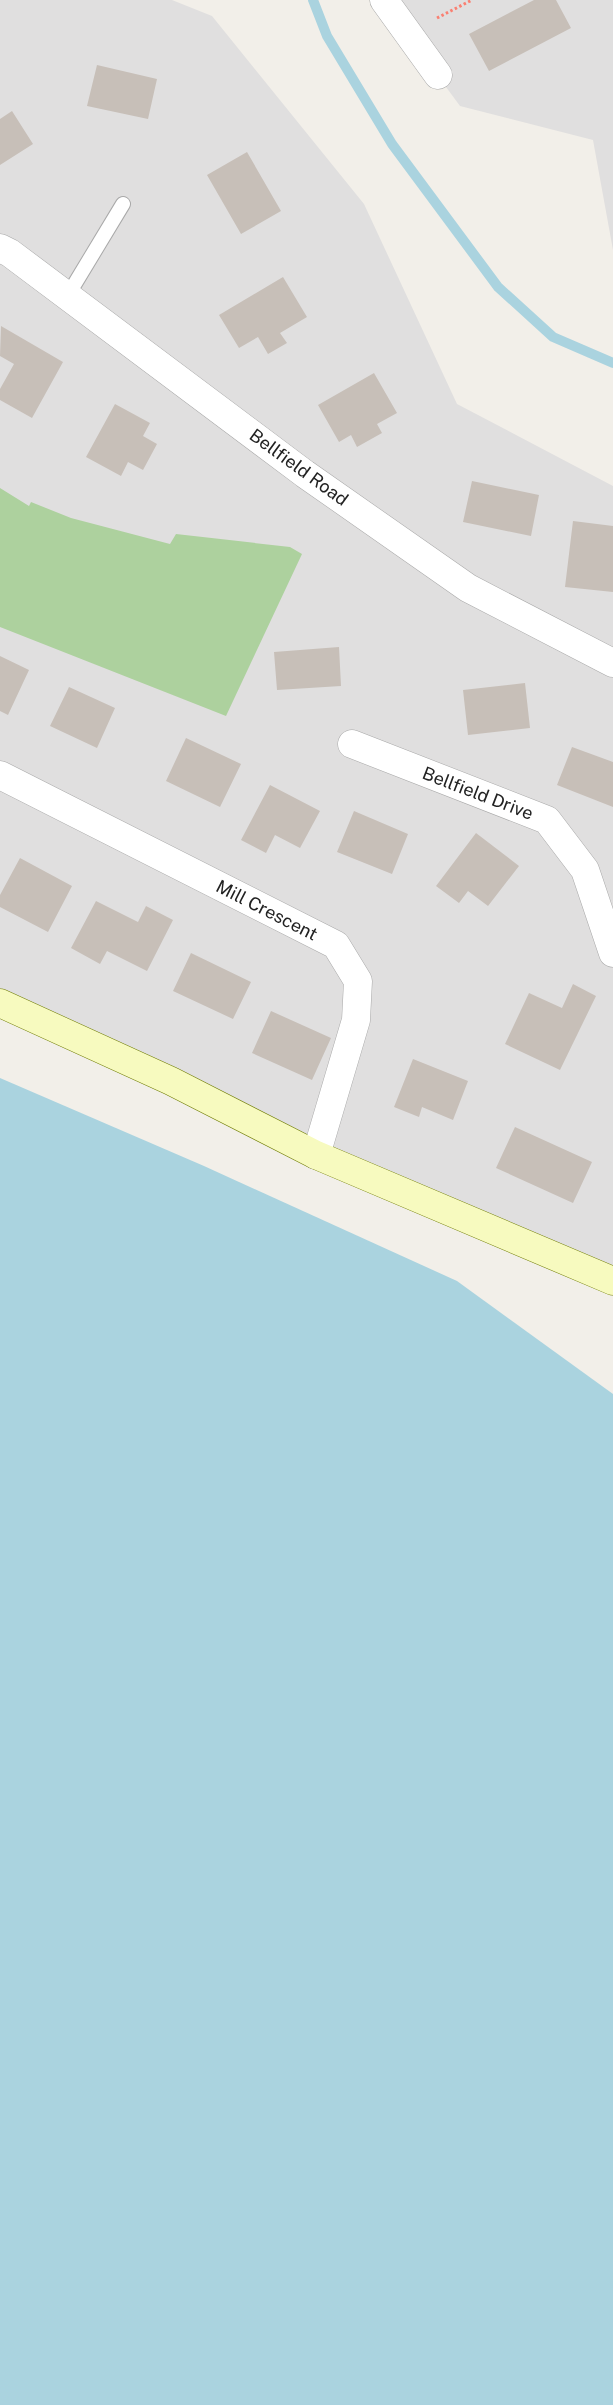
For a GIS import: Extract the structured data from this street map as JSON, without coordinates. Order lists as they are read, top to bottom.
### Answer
{
  "streets": {
    "street": ["Bellfield Road", "Bellfield Drive", "Mill Crescent"]
  }
}
